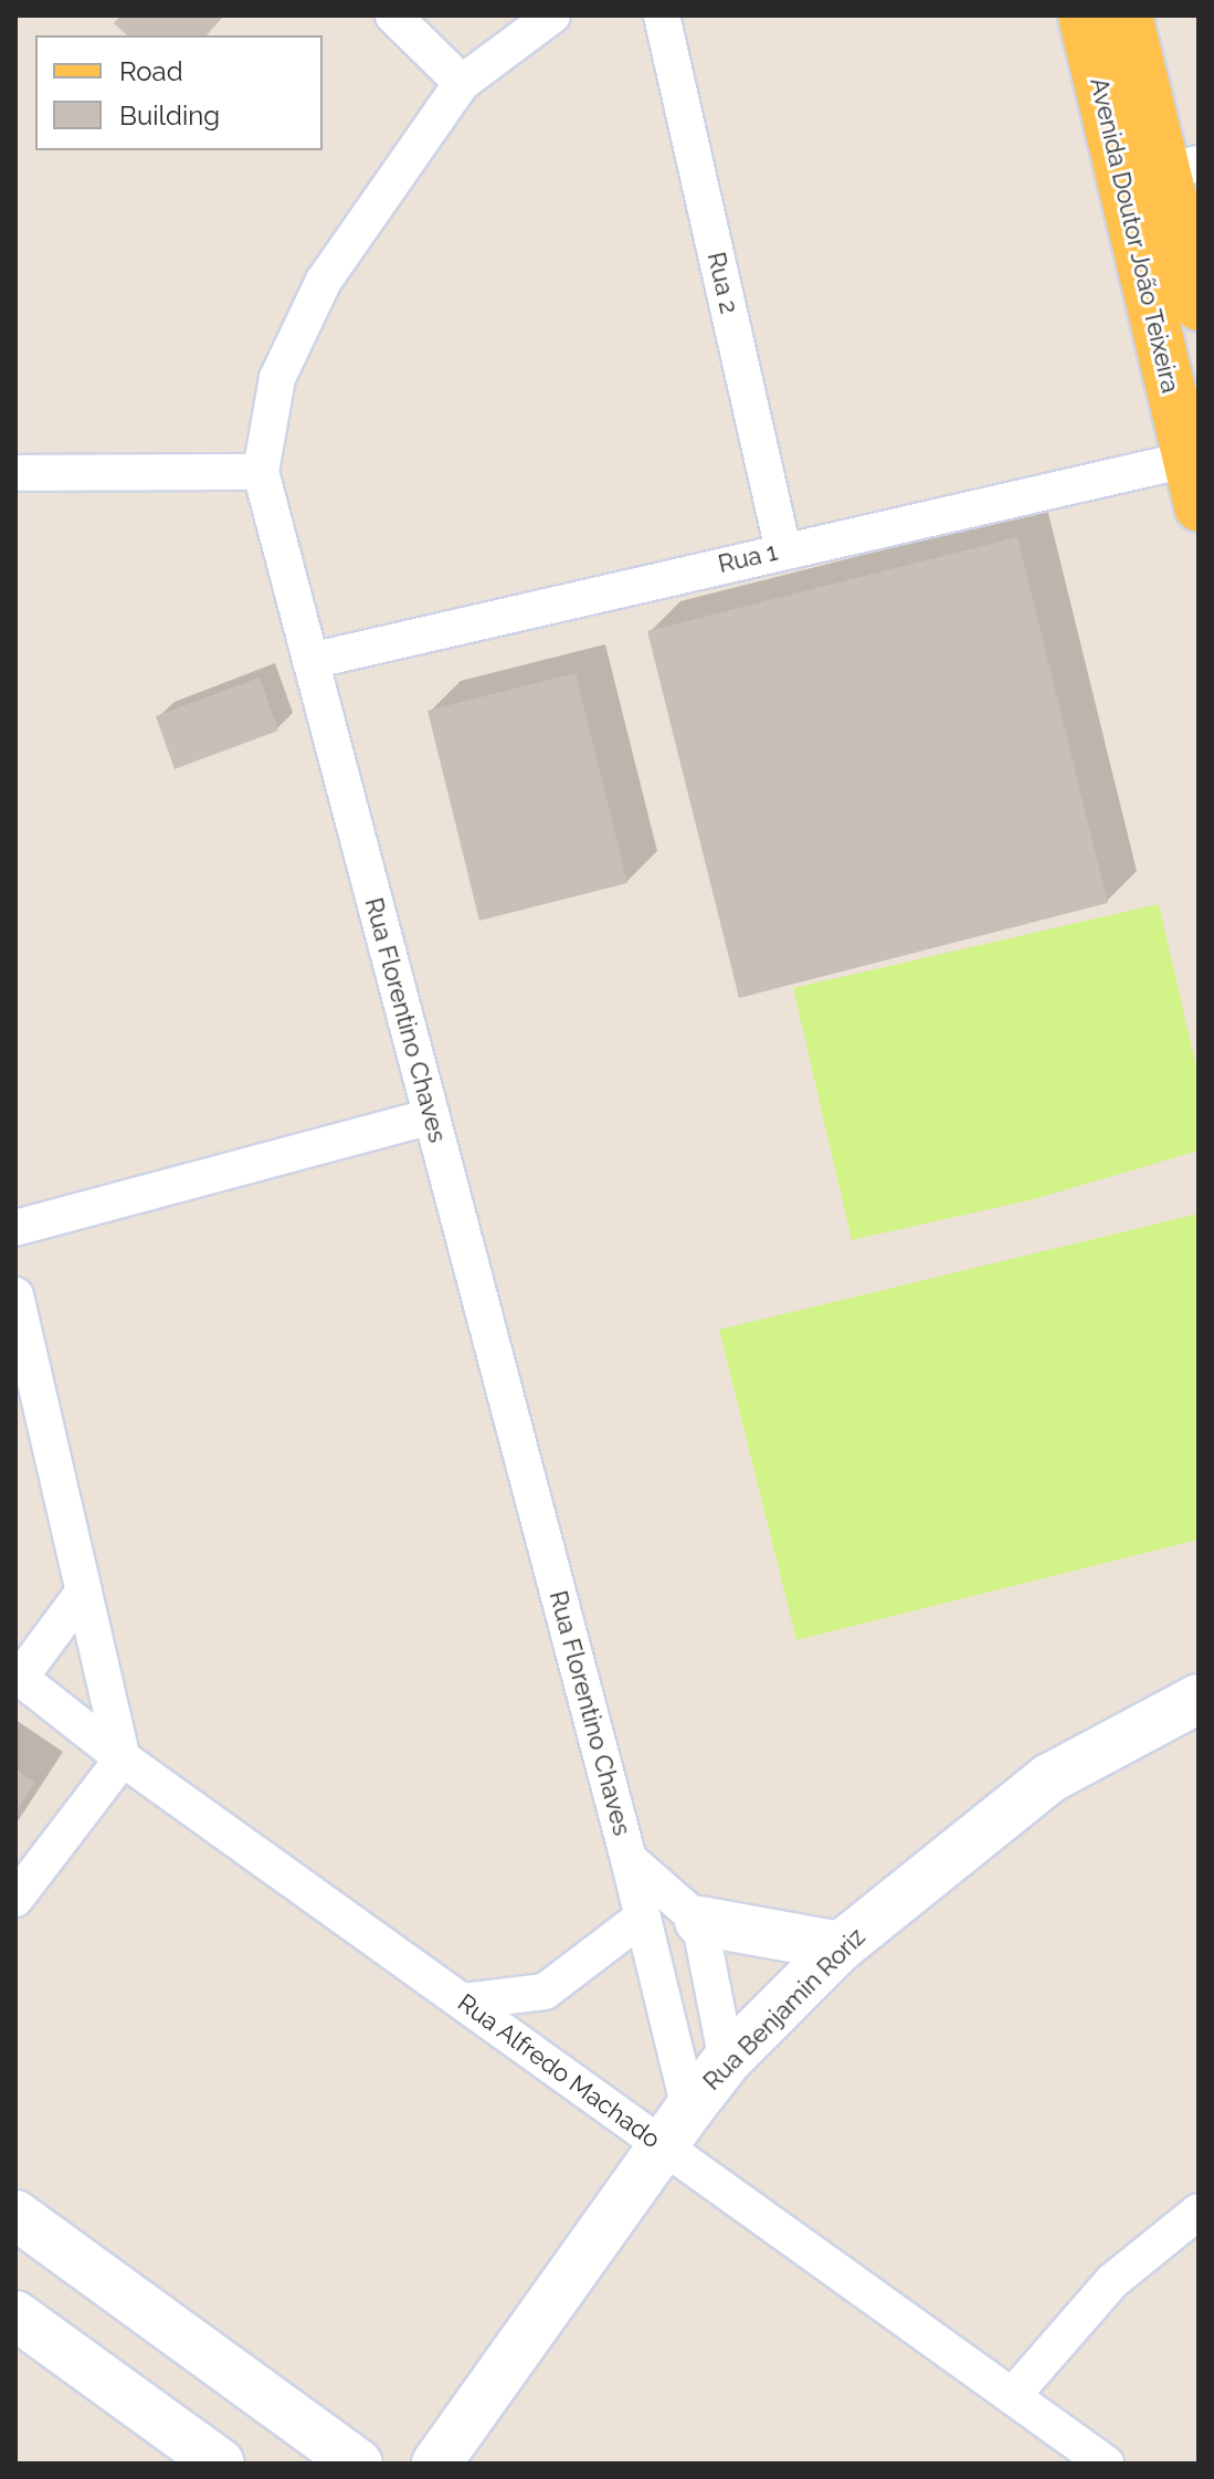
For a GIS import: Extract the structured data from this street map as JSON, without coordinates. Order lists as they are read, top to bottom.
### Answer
{
  "streets": {
    "main road": ["Avenida Doutor João Teixeira"],
    "street": [
      "Rua 2",
      "Rua 1",
      "Rua Florentino Chaves",
      "Rua Benjamin Roriz",
      "Rua Alfredo Machado"
    ]
  },
  "crossings": [
    ["Avenida Doutor João Teixeira", "Rua 1"],
    ["Rua 2", "Rua 1"],
    ["Rua 1", "Rua Florentino Chaves"],
    ["Rua Florentino Chaves", "Rua Benjamin Roriz"],
    ["Rua Florentino Chaves", "Rua Alfredo Machado"],
    ["Rua Benjamin Roriz", "Rua Alfredo Machado"]
  ],
  "legend": ["Road", "Building"]
}
